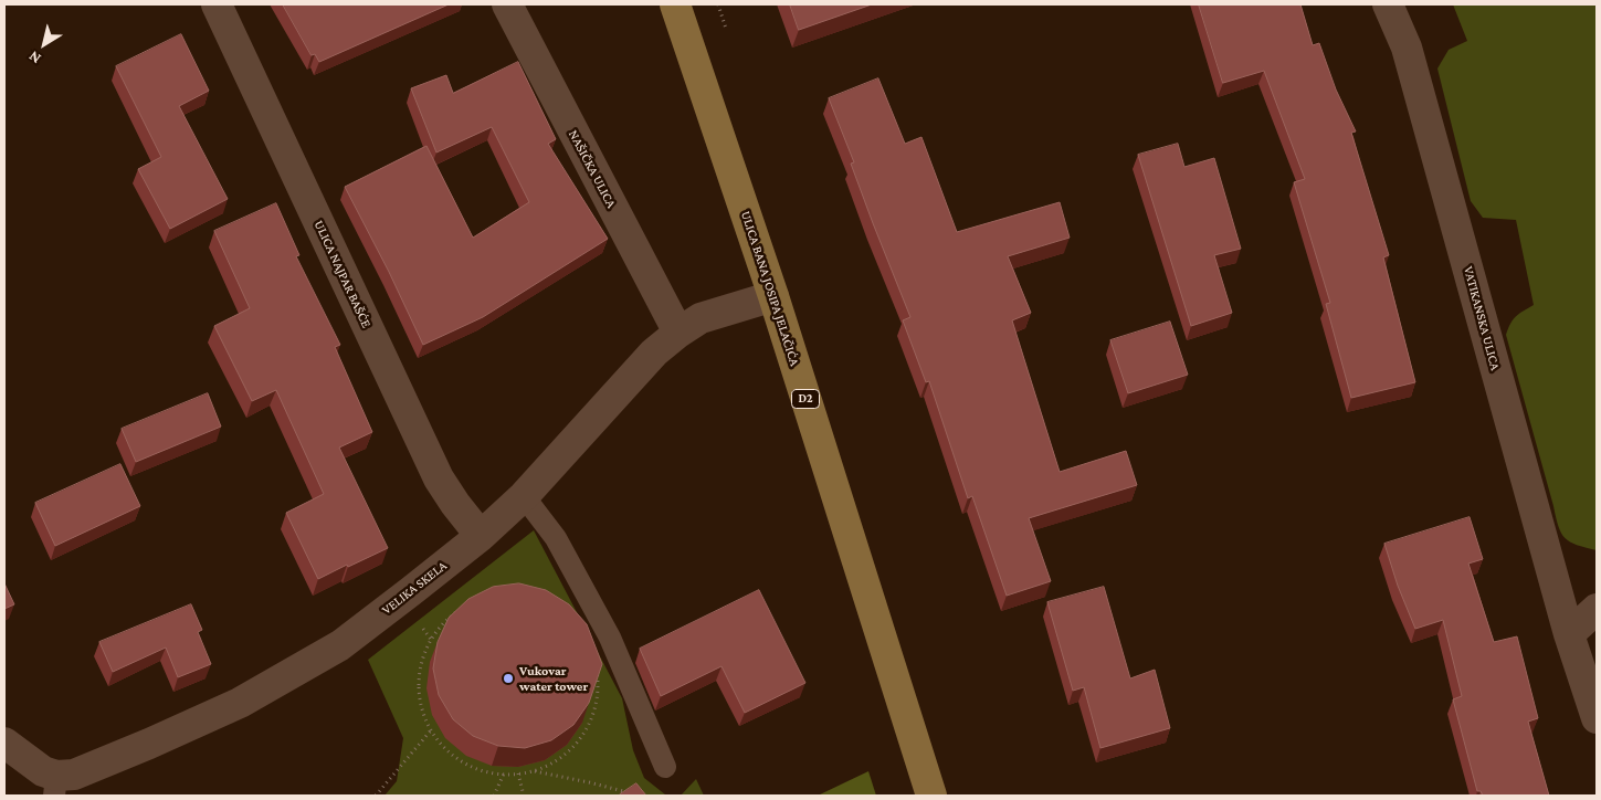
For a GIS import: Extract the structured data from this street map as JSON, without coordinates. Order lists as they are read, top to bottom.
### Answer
{
  "streets": {
    "main road": ["ULICA BANA JOSIPA JELAČIĆA", "D2"],
    "street": [
      "NAŠIČKA ULICA",
      "ULICA NAJPAR BAŠĆE",
      "VATIKANSKA ULICA",
      "VELIKA SKELA"
    ]
  },
  "crossings": [
    ["NAŠIČKA ULICA", "VELIKA SKELA"],
    ["ULICA NAJPAR BAŠĆE", "VELIKA SKELA"],
    ["ULICA BANA JOSIPA JELAČIĆA", "VELIKA SKELA"]
  ],
  "places": ["Vukovar water tower"],
  "north": "bottom left"
}
